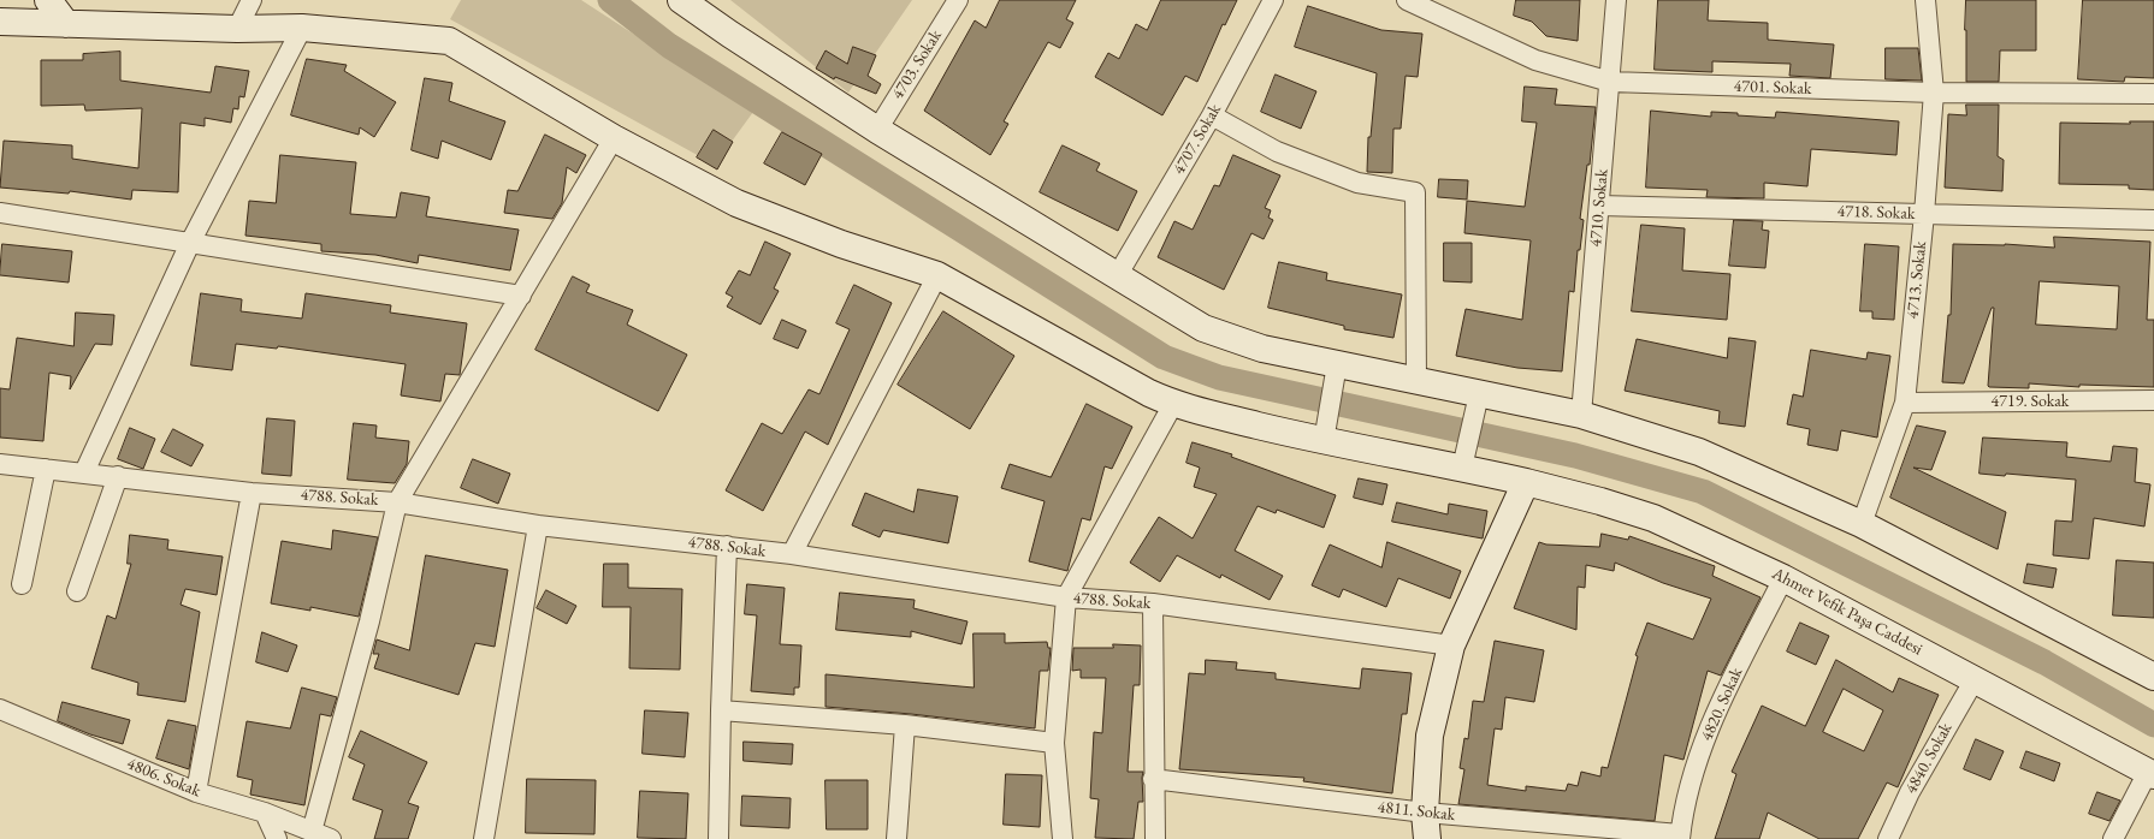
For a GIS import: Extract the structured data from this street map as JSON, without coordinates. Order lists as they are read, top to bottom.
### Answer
{
  "streets": {
    "street": [
      "4703. Sokak",
      "4701. Sokak",
      "4707. Sokak",
      "4710. Sokak",
      "4718. Sokak",
      "4713. Sokak",
      "4719. Sokak",
      "4788. Sokak",
      "Ahmet Vefik Paşa Caddesi",
      "4820. Sokak",
      "4840. Sokak",
      "4806. Sokak",
      "4811. Sokak"
    ]
  },
  "crossings": [
    ["4701. Sokak", "4710. Sokak"],
    ["4701. Sokak", "4713. Sokak"],
    ["4710. Sokak", "4718. Sokak"],
    ["4718. Sokak", "4713. Sokak"],
    ["4713. Sokak", "4719. Sokak"],
    ["Ahmet Vefik Paşa Caddesi", "4820. Sokak"],
    ["Ahmet Vefik Paşa Caddesi", "4840. Sokak"],
    ["4820. Sokak", "4811. Sokak"]
  ]
}
